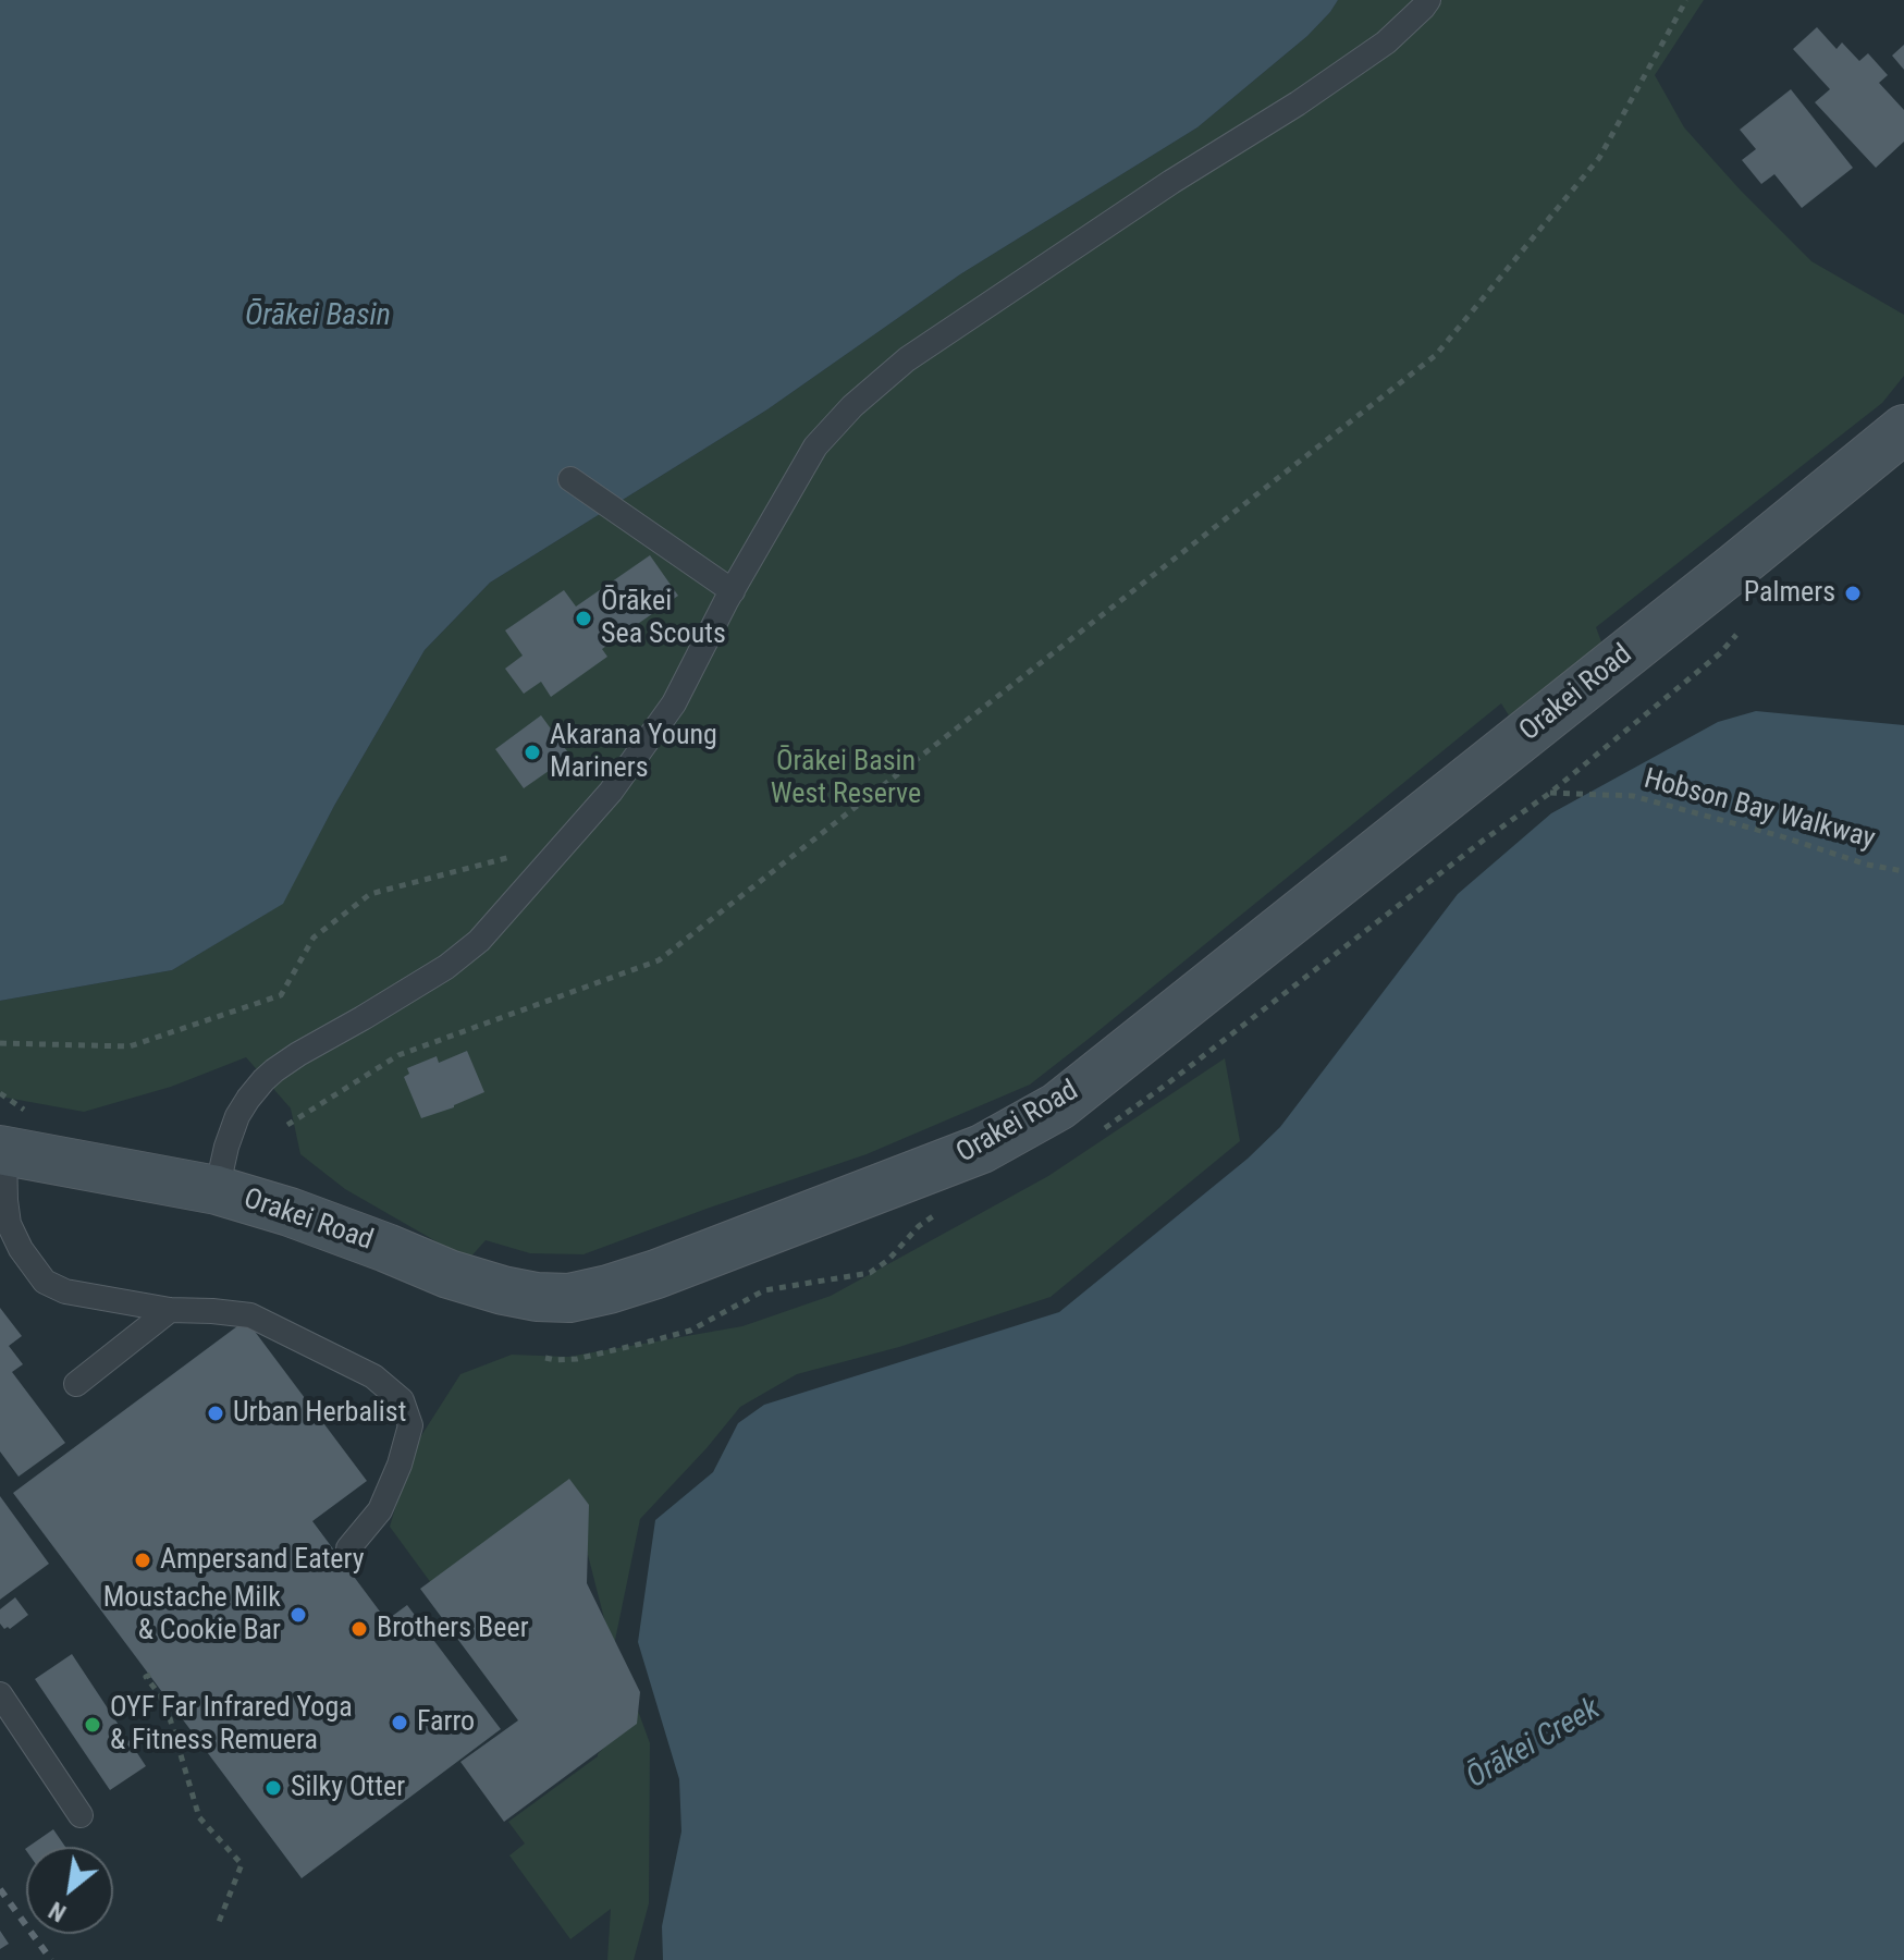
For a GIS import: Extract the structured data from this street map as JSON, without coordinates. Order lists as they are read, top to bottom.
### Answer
{
  "streets": {
    "main road": ["Orakei Road"],
    "path": ["Hobson Bay Walkway"]
  },
  "water": ["Ōrākei Basin", "Ōrākei Creek"],
  "parks": ["Ōrākei Basin West Reserve"],
  "places": [
    "Palmers",
    "Ōrākei Sea Scouts",
    "Akarana Young Mariners",
    "Urban Herbalist",
    "Ampersand Eatery",
    "Moustache Milk & Cookie Bar",
    "Brothers Beer",
    "Farro",
    "OYF Far Infrared Yoga & Fitness Remuera",
    "Silky Otter"
  ],
  "north": "bottom left"
}
